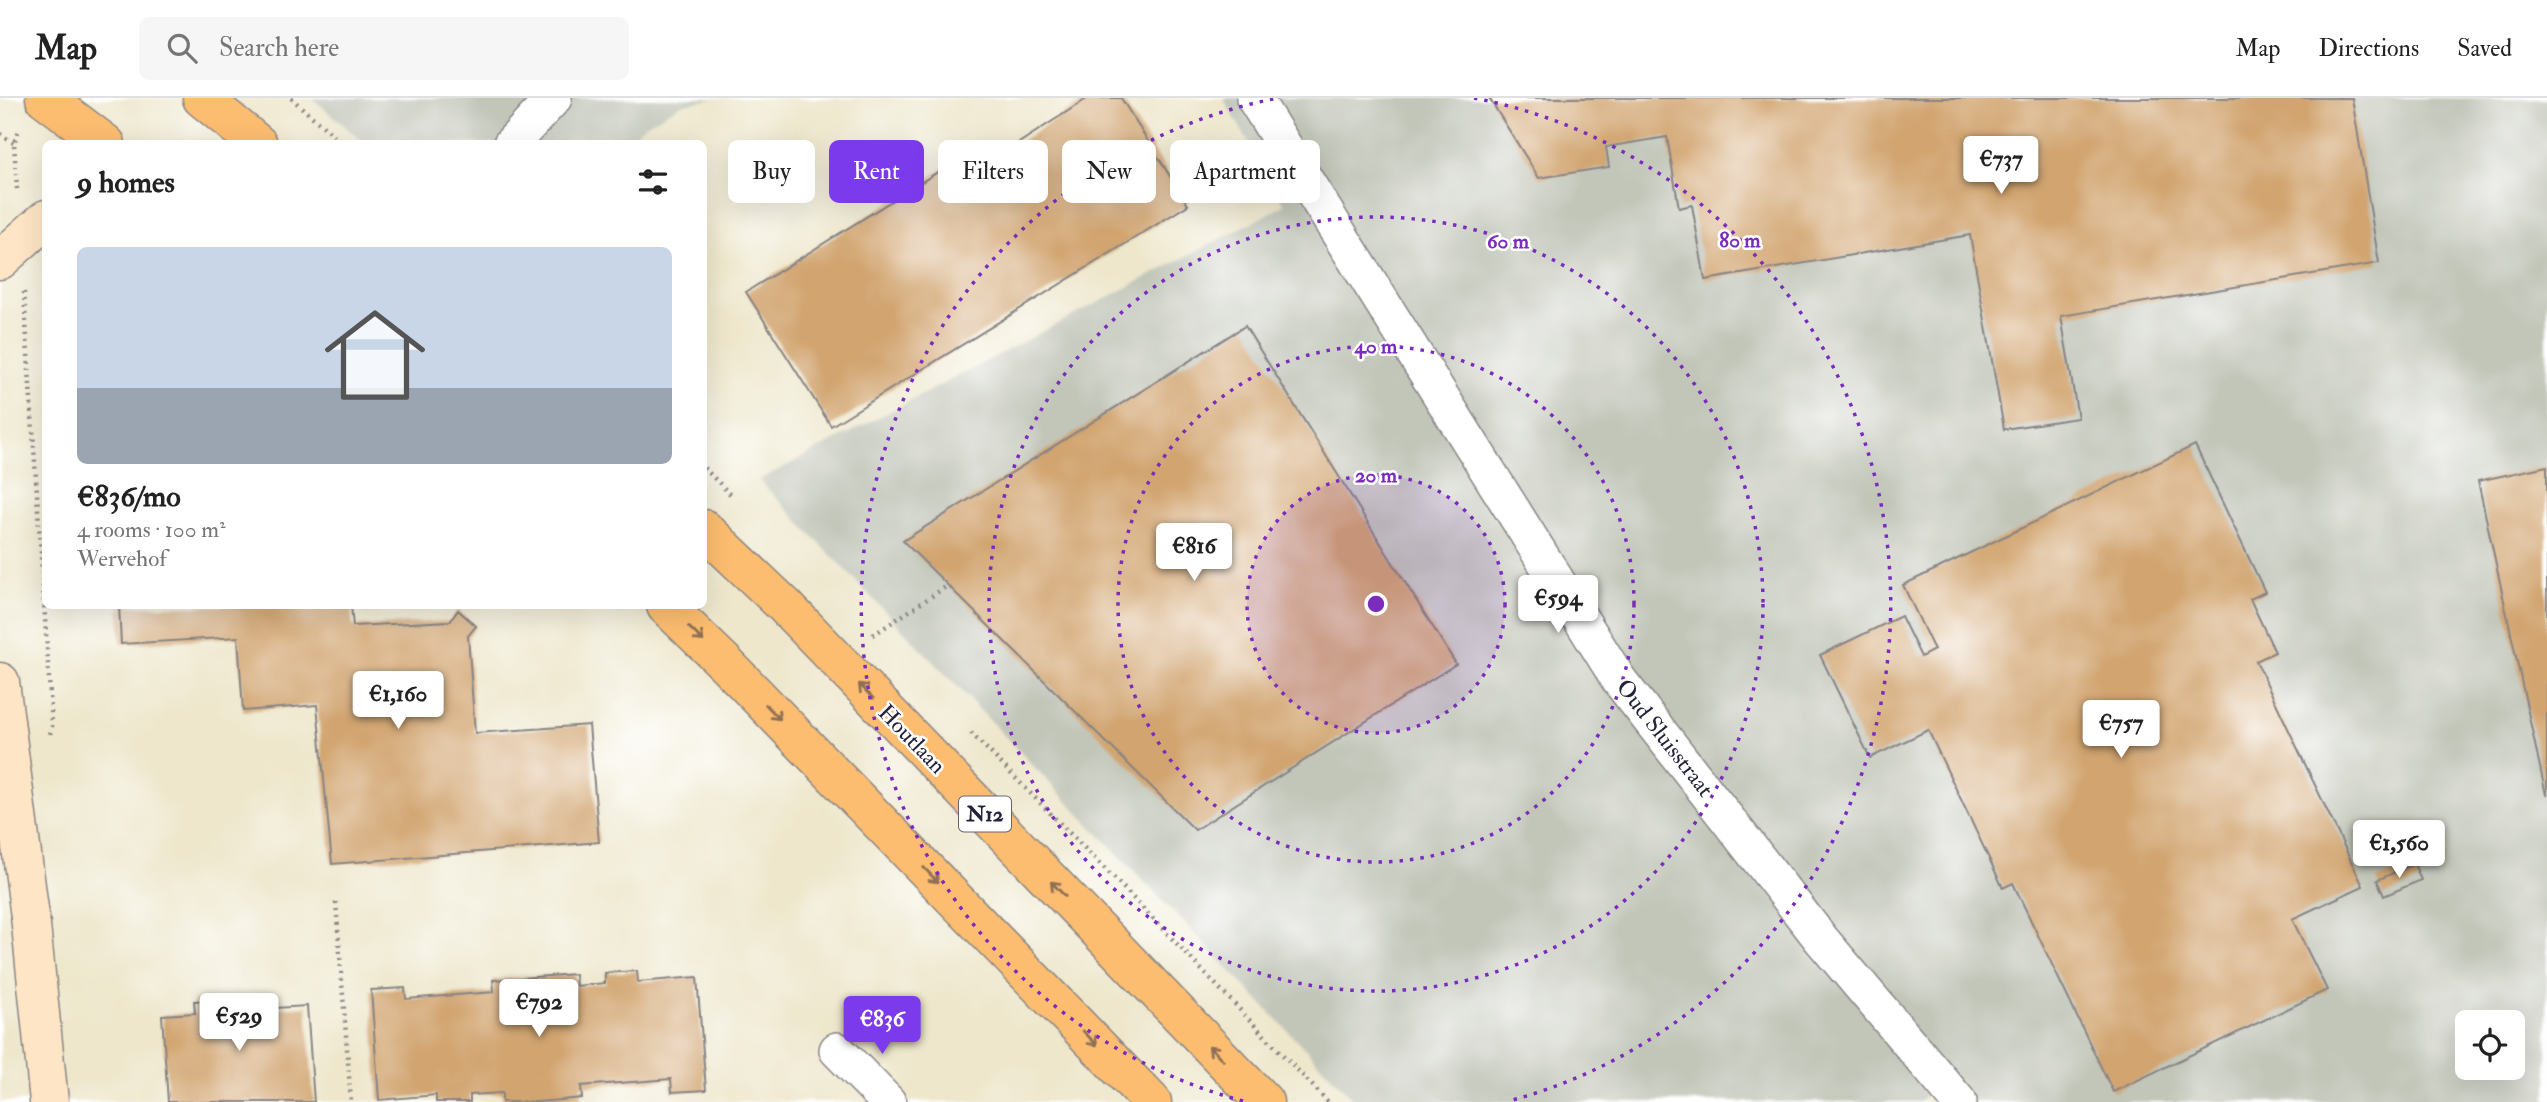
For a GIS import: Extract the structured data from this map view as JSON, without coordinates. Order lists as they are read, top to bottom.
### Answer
{
  "streets": {
    "main road": ["Houtlaan", "N12"],
    "street": ["Oud Sluisstraat"]
  },
  "page": {
    "header": "Map",
    "search": "Search here",
    "nav": ["Map", "Directions", "Saved"],
    "price": [
      "€737",
      "€816",
      "€594",
      "€1,160",
      "€757",
      "€1,560",
      "€792",
      "€529",
      "€836"
    ],
    "chip": [
      "Buy",
      "Rent",
      "Filters",
      "New",
      "Apartment"
    ],
    "heading": "9 homes",
    "list": [
      {
        "name": "€836/mo",
        "note": "4 rooms · 100 m² · Wervehof"
      }
    ]
  },
  "rings": [
    "80 m",
    "60 m",
    "40 m",
    "20 m"
  ]
}
